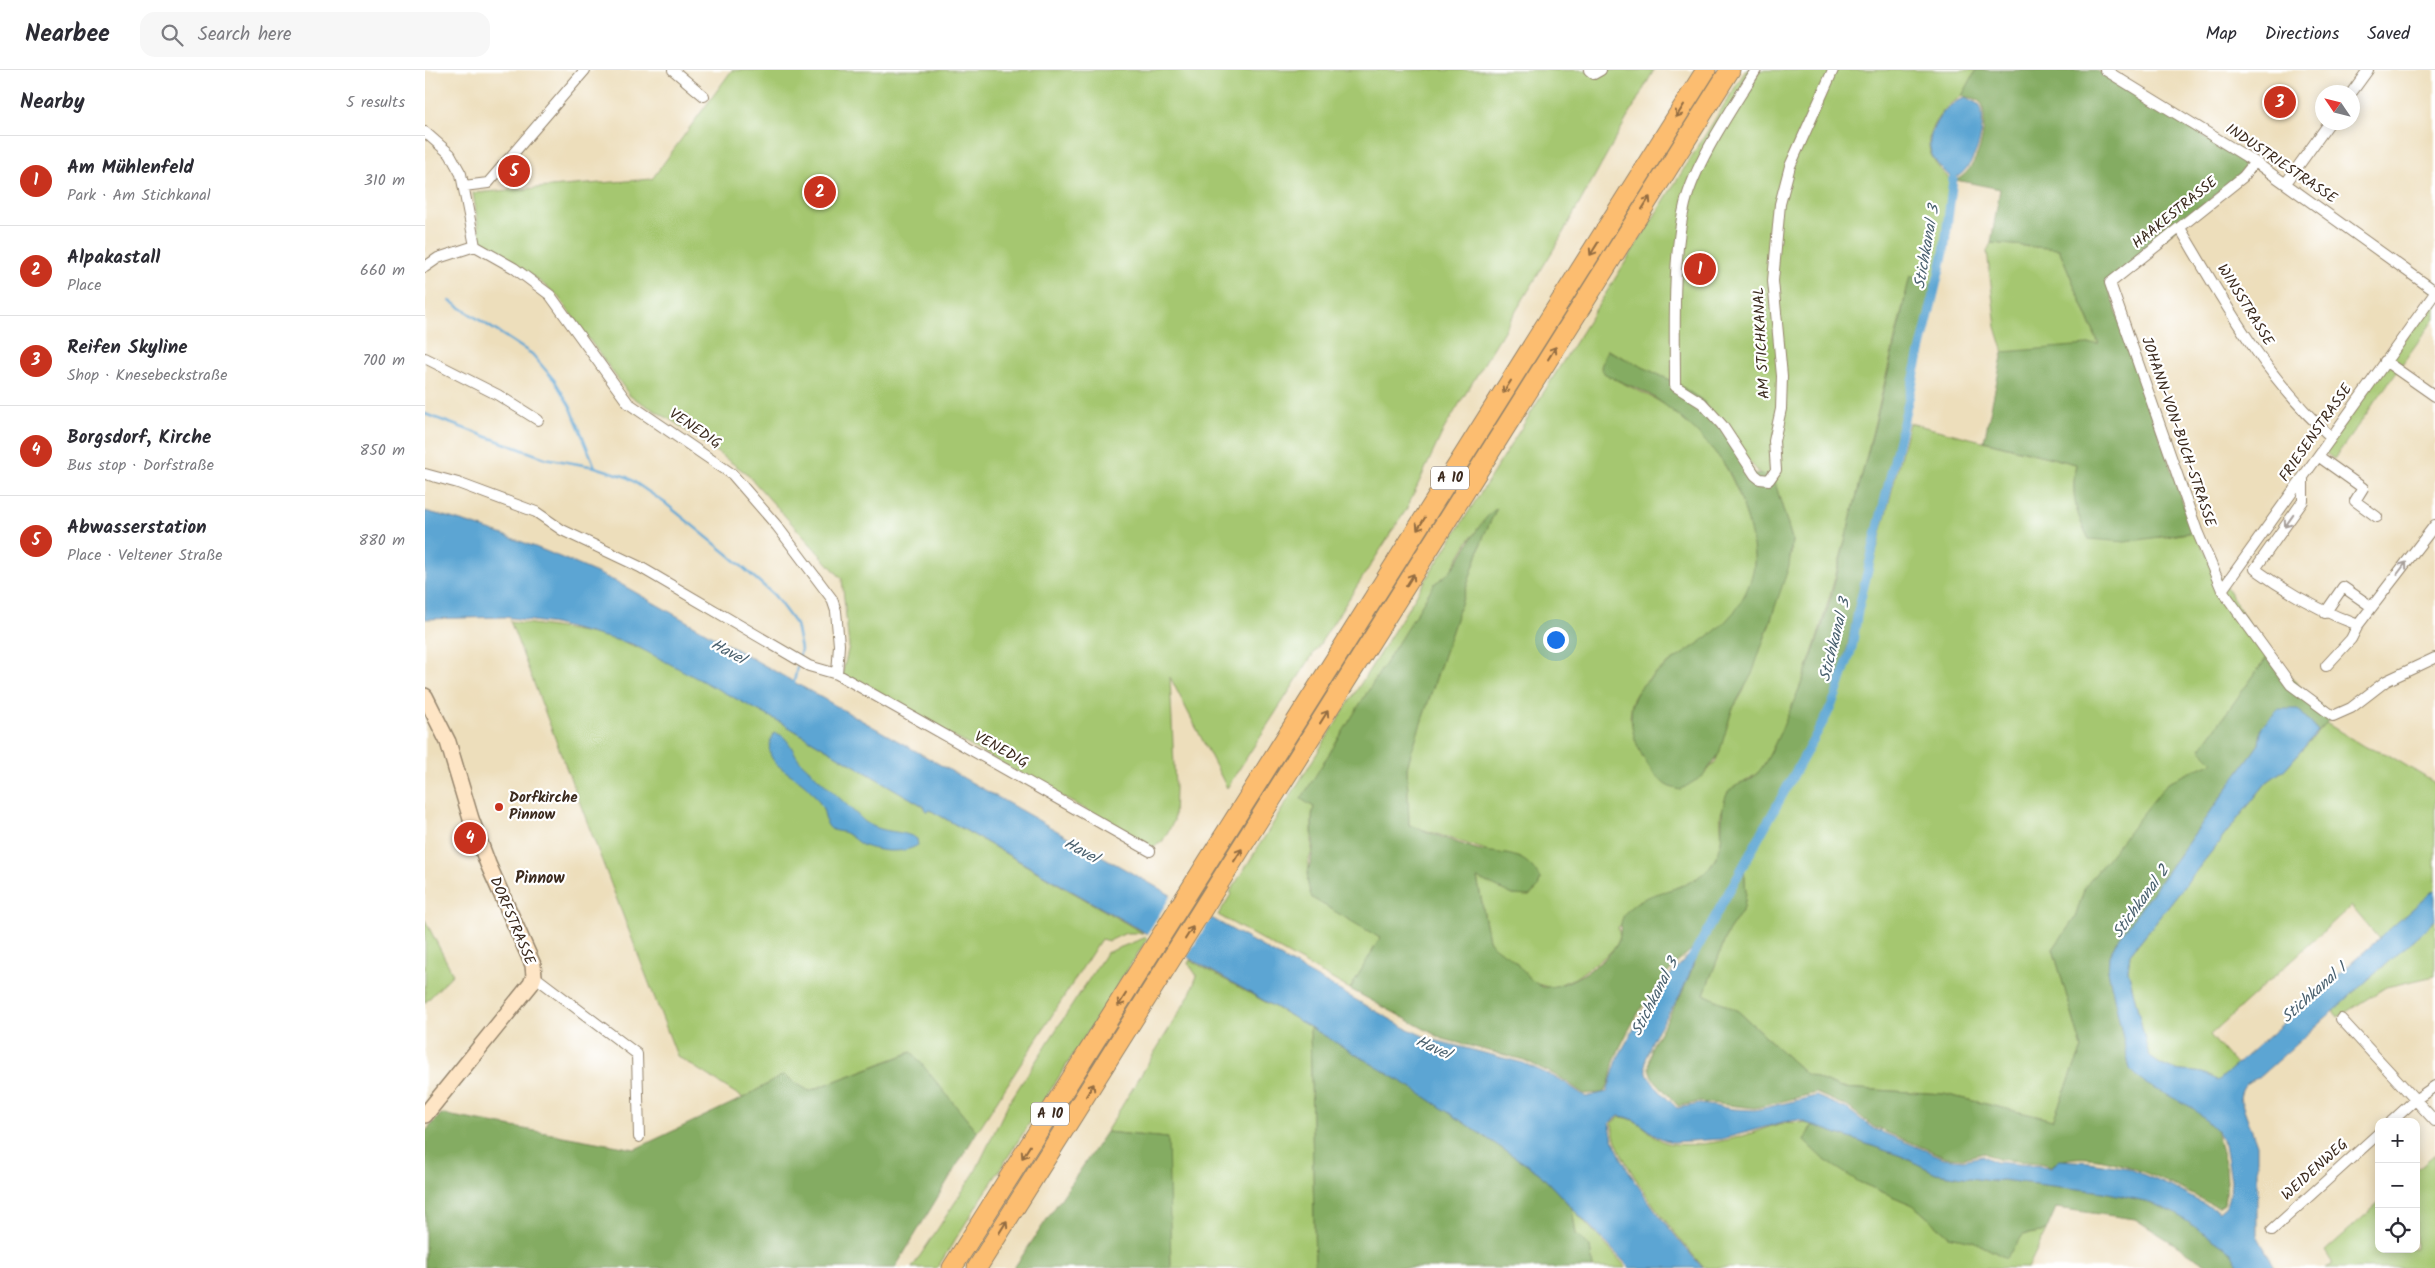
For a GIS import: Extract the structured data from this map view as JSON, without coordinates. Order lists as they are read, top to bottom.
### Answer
{
  "streets": {
    "highway": ["A 10"],
    "main road": ["DORFSTRASSE"],
    "street": [
      "INDUSTRIESTRASSE",
      "HAAKESTRASSE",
      "WINSSTRASSE",
      "AM STICHKANAL",
      "VENEDIG",
      "JOHANN-VON-BUCH-STRASSE",
      "FRIESENSTRASSE",
      "WEIDENWEG"
    ]
  },
  "crossings": [
    ["INDUSTRIESTRASSE", "HAAKESTRASSE"],
    ["INDUSTRIESTRASSE", "FRIESENSTRASSE"],
    ["HAAKESTRASSE", "WINSSTRASSE"],
    ["HAAKESTRASSE", "JOHANN-VON-BUCH-STRASSE"],
    ["WINSSTRASSE", "FRIESENSTRASSE"],
    ["JOHANN-VON-BUCH-STRASSE", "FRIESENSTRASSE"]
  ],
  "districts": ["Pinnow"],
  "water": [
    "Stichkanal 3",
    "Havel",
    "Stichkanal 2",
    "Stichkanal 1"
  ],
  "places": ["Dorfkirche Pinnow"],
  "north": "top left",
  "page": {
    "header": "Nearbee",
    "search": "Search here",
    "nav": ["Map", "Directions", "Saved"],
    "heading": ["Nearby", "5 results"],
    "pins": [
      "3",
      "5",
      "2",
      "1",
      "4"
    ],
    "list": [
      {
        "mark": "1",
        "name": "Am Mühlenfeld",
        "note": "Park · Am Stichkanal",
        "value": "310 m"
      },
      {
        "mark": "2",
        "name": "Alpakastall",
        "note": "Place",
        "value": "660 m"
      },
      {
        "mark": "3",
        "name": "Reifen Skyline",
        "note": "Shop · Knesebeckstraße",
        "value": "700 m"
      },
      {
        "mark": "4",
        "name": "Borgsdorf, Kirche",
        "note": "Bus stop · Dorfstraße",
        "value": "850 m"
      },
      {
        "mark": "5",
        "name": "Abwasserstation",
        "note": "Place · Veltener Straße",
        "value": "880 m"
      }
    ],
    "map_buttons": ["+", "−"]
  }
}
